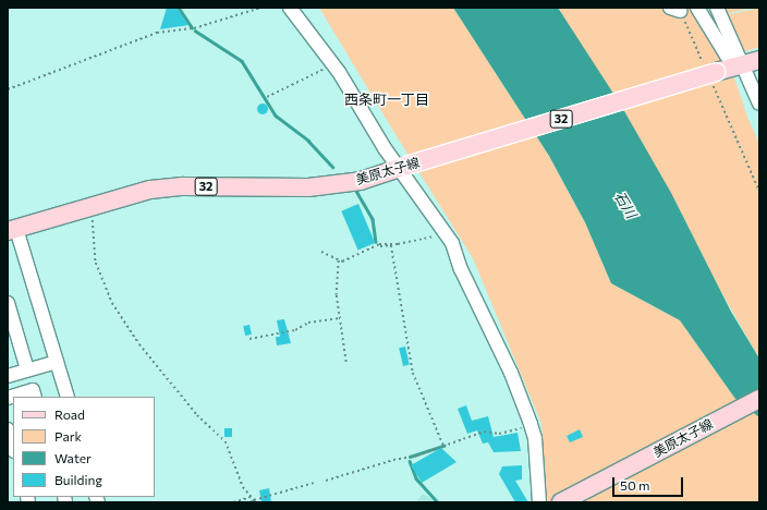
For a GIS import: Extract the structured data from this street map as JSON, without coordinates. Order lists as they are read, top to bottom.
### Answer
{
  "streets": {
    "main road": ["32", "美原太子線"]
  },
  "districts": ["西条町一丁目"],
  "water": ["石川"],
  "legend": [
    "Road",
    "Park",
    "Water",
    "Building"
  ],
  "scale_bar": "50 m"
}
